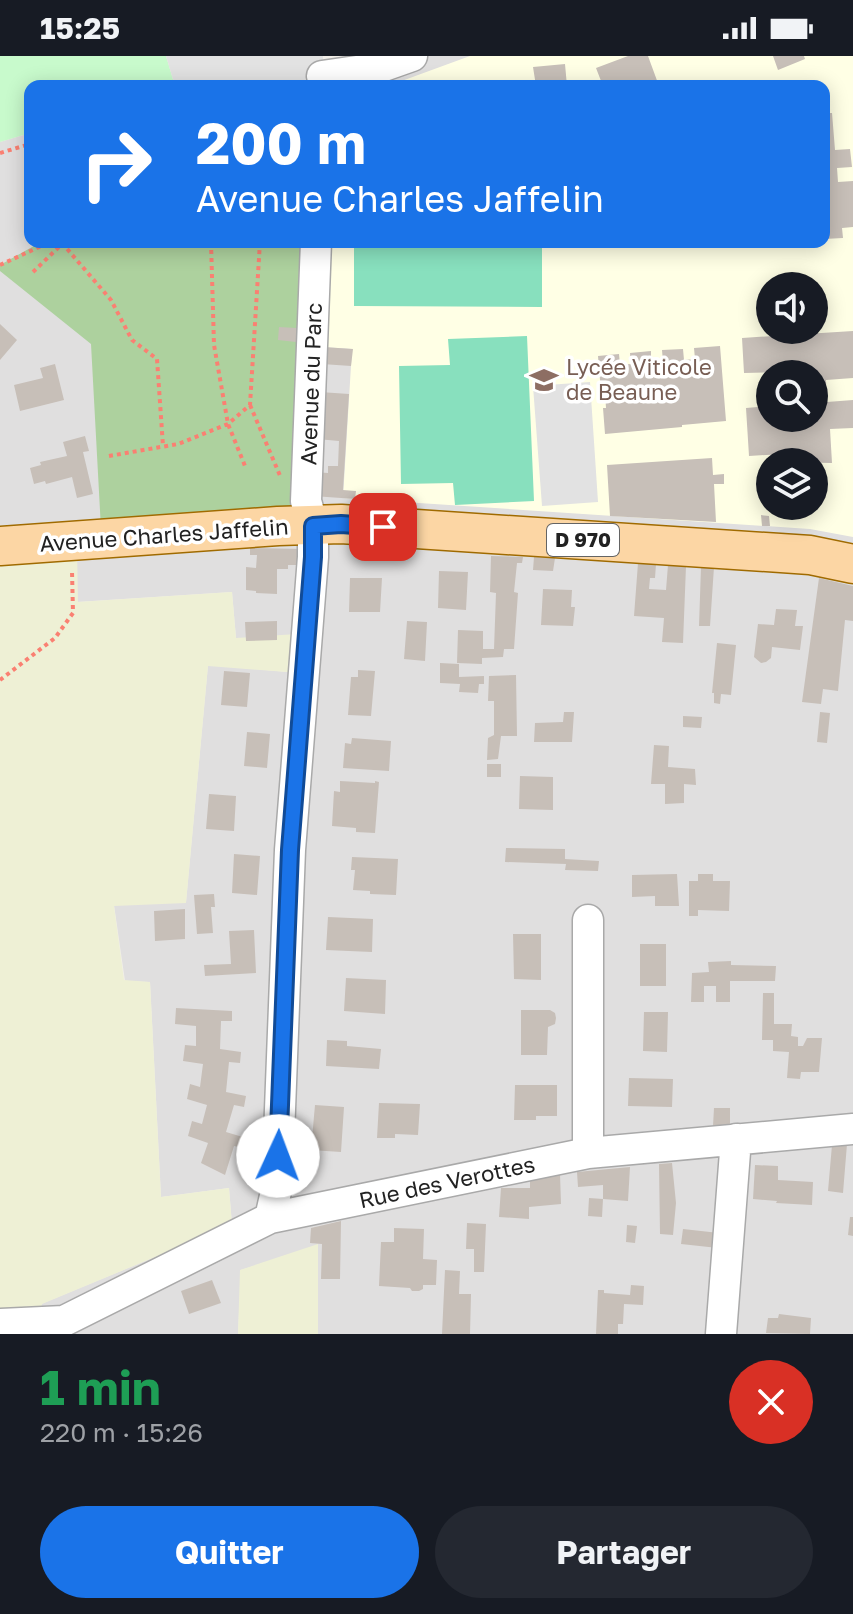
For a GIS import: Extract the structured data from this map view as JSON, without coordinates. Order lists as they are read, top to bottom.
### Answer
{
  "streets": {
    "main road": ["Avenue Charles Jaffelin", "D 970"],
    "street": ["Avenue du Parc", "Rue des Verottes"]
  },
  "crossings": [
    ["Avenue du Parc", "Avenue Charles Jaffelin"],
    ["Avenue du Parc", "Rue des Verottes"]
  ],
  "places": {
    "school or university": ["Lycée Viticole de Beaune"]
  },
  "page": {
    "status": "15:25",
    "turn": ["200 m", "Avenue Charles Jaffelin"],
    "heading": ["1 min", "220 m · 15:26"],
    "buttons": ["Quitter", "Partager"]
  }
}
